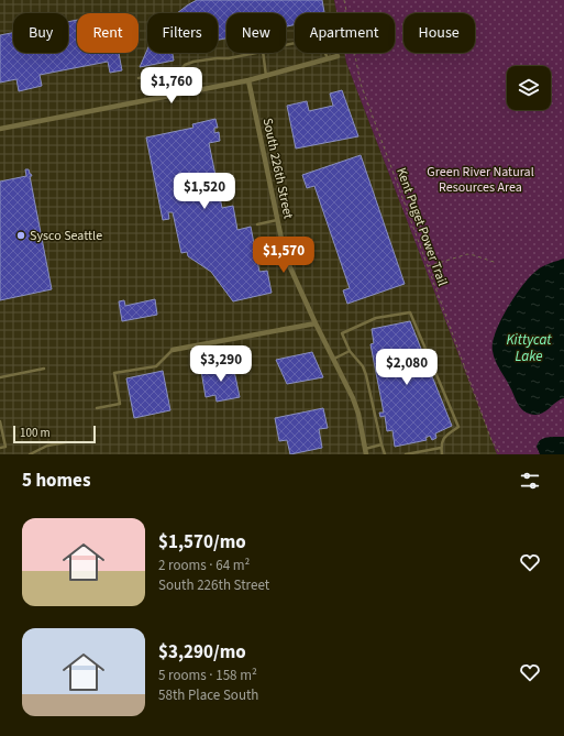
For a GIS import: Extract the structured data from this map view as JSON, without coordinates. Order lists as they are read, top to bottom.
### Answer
{
  "streets": {
    "street": ["South 226th Street"],
    "path": ["Kent Puget Power Trail"]
  },
  "water": ["Kittycat Lake"],
  "parks": ["Green River Natural Resources Area"],
  "places": ["Sysco Seattle"],
  "scale_bar": "100 m",
  "page": {
    "chip": [
      "Buy",
      "Rent",
      "Filters",
      "New",
      "Apartment",
      "House"
    ],
    "price": [
      "$1,760",
      "$1,520",
      "$1,570",
      "$3,290",
      "$2,080"
    ],
    "scale": "100 m",
    "heading": "5 homes",
    "list": [
      {
        "name": "$1,570/mo",
        "note": "2 rooms · 64 m² · South 226th Street"
      },
      {
        "name": "$3,290/mo",
        "note": "5 rooms · 158 m² · 58th Place South"
      }
    ]
  }
}
